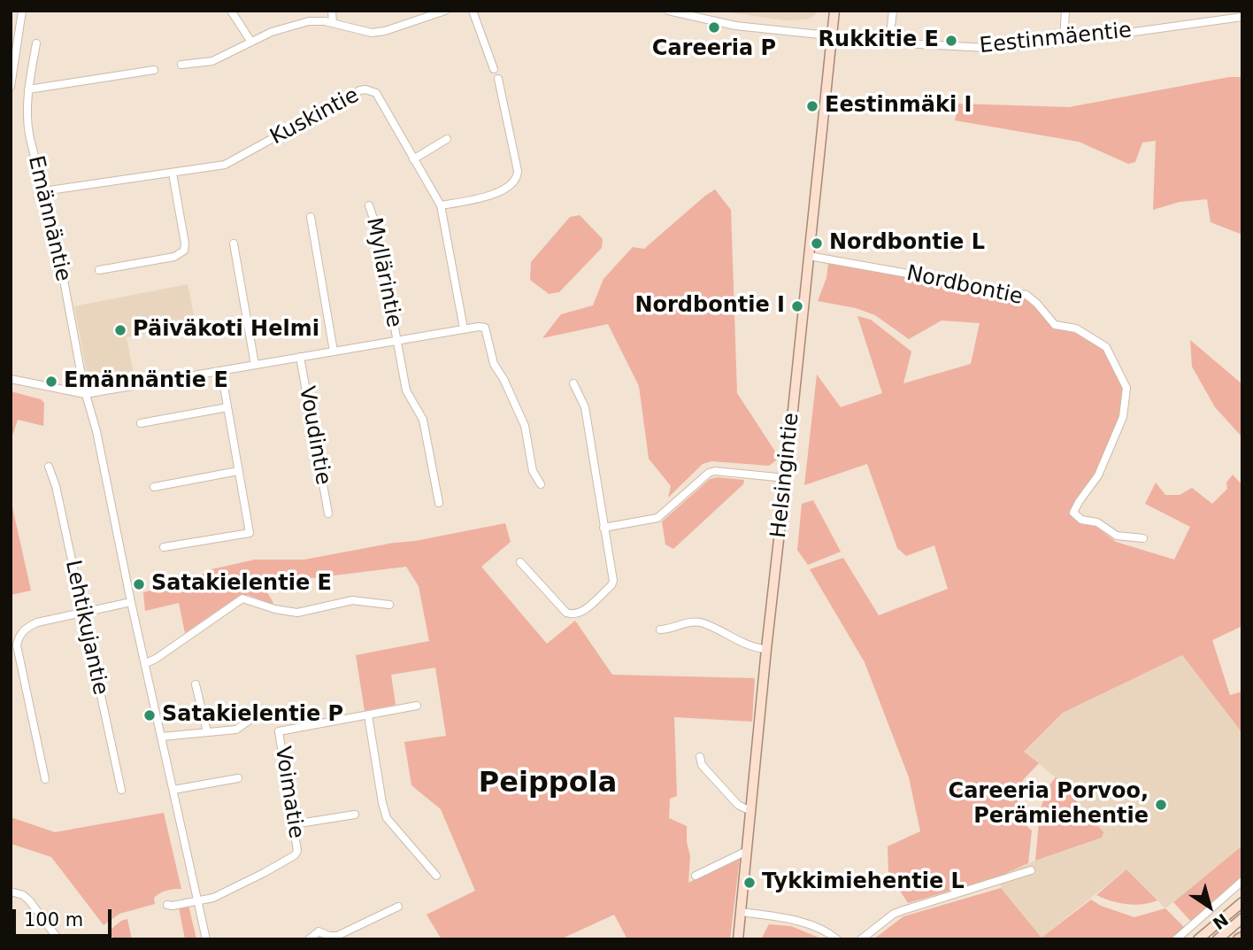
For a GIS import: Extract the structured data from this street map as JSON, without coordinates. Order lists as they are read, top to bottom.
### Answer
{
  "streets": {
    "main road": ["Helsingintie"],
    "street": [
      "Eestinmäentie",
      "Kuskintie",
      "Emännäntie",
      "Myllärintie",
      "Nordbontie",
      "Voudintie",
      "Lehtikujantie",
      "Voimatie"
    ]
  },
  "crossings": [
    ["Eestinmäentie", "Helsingintie"],
    ["Kuskintie", "Emännäntie"],
    ["Emännäntie", "Voimatie"],
    ["Nordbontie", "Helsingintie"]
  ],
  "districts": ["Peippola"],
  "places": [
    "Careeria P",
    "Rukkitie E",
    "Eestinmäki I",
    "Nordbontie L",
    "Nordbontie I",
    "Päiväkoti Helmi",
    "Emännäntie E",
    "Satakielentie E",
    "Satakielentie P",
    "Careeria Porvoo, Perämiehentie",
    "Tykkimiehentie L"
  ],
  "scale_bar": "100 m",
  "north": "bottom right"
}
